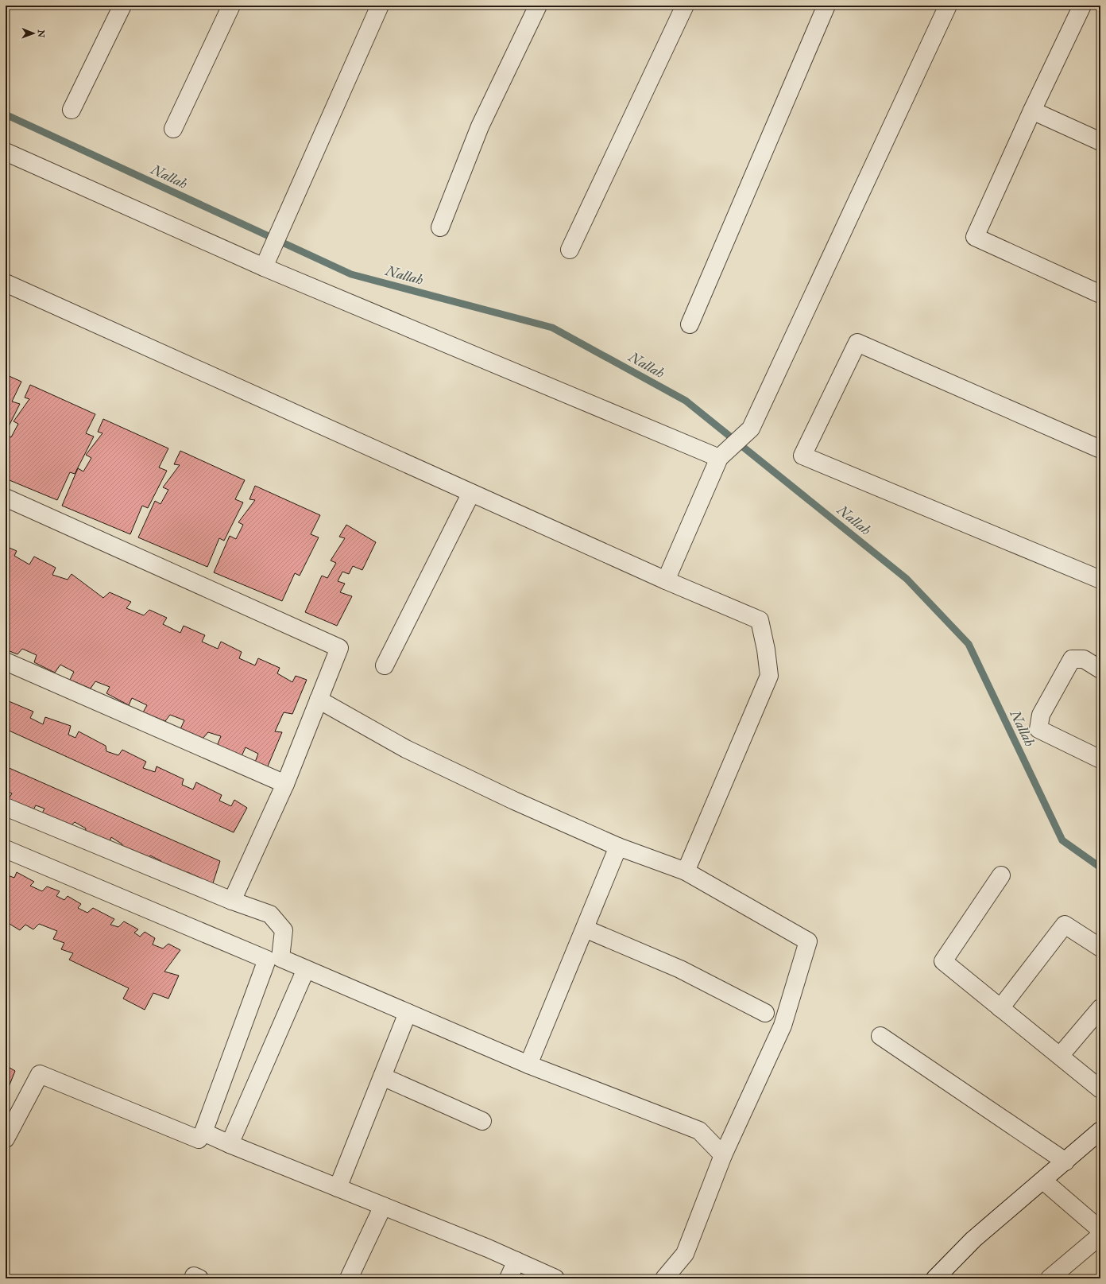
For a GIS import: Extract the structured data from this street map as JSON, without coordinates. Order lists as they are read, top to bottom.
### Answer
{
  "water": ["Nallah"],
  "north": "right"
}
